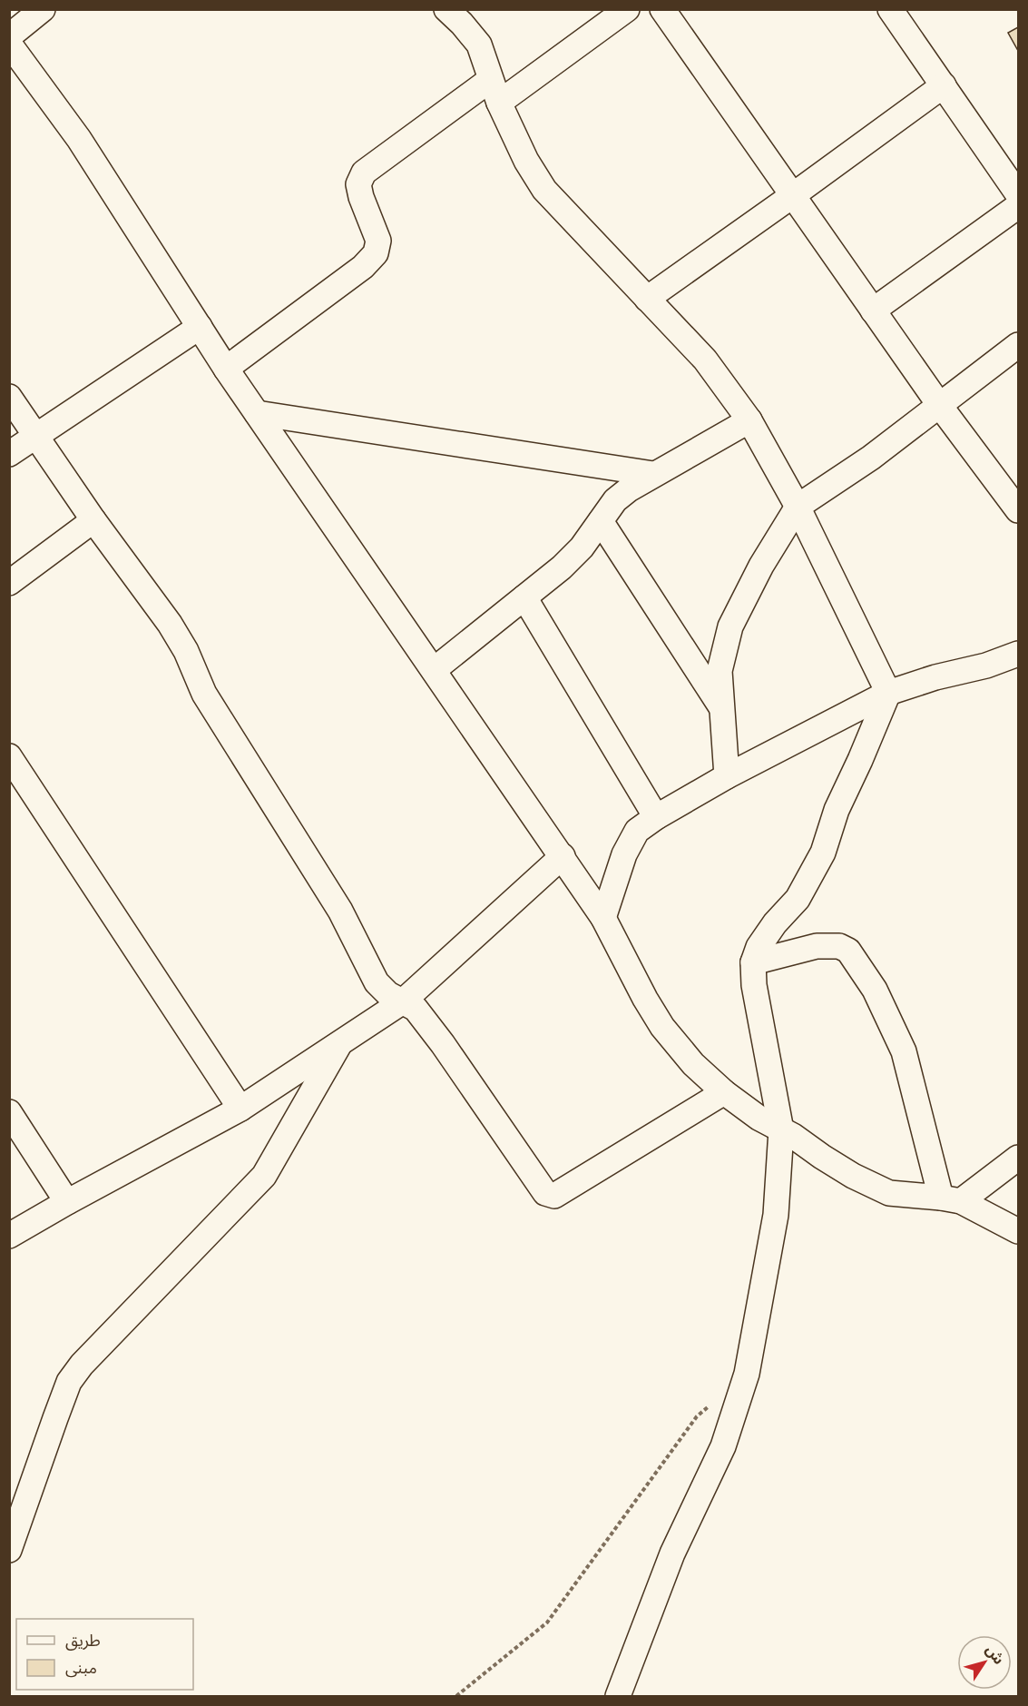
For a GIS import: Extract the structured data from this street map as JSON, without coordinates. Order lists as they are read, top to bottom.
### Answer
{
  "legend": ["طريق", "مبنى"],
  "north": "top right"
}
